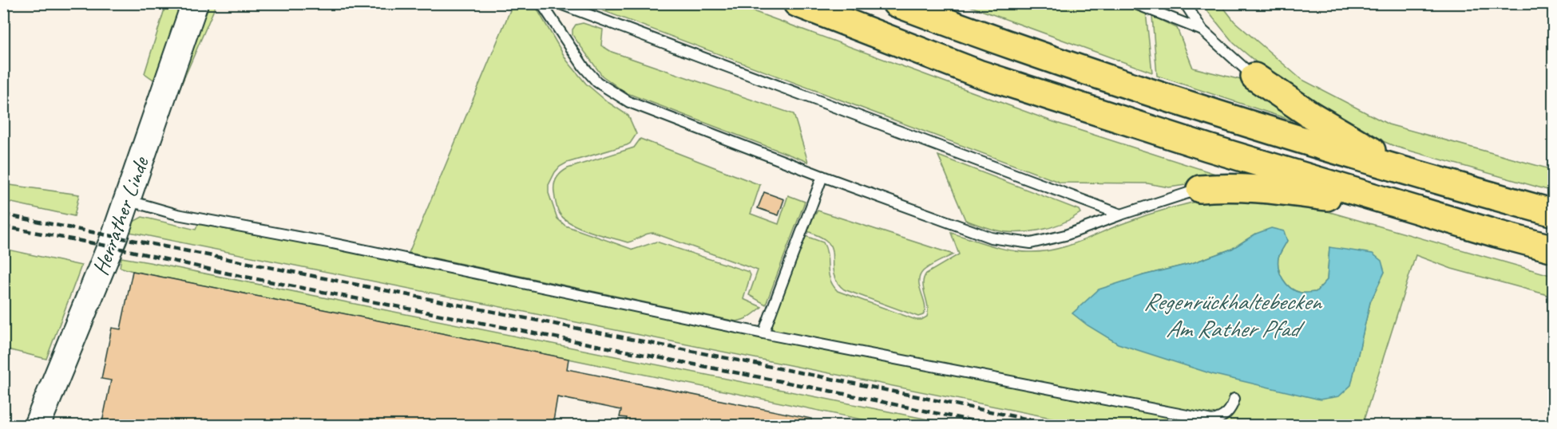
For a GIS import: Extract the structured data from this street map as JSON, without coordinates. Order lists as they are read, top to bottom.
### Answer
{
  "streets": {
    "street": ["Herrather Linde"]
  },
  "water": ["Regenrückhaltebecken Am Rather Pfad"]
}
